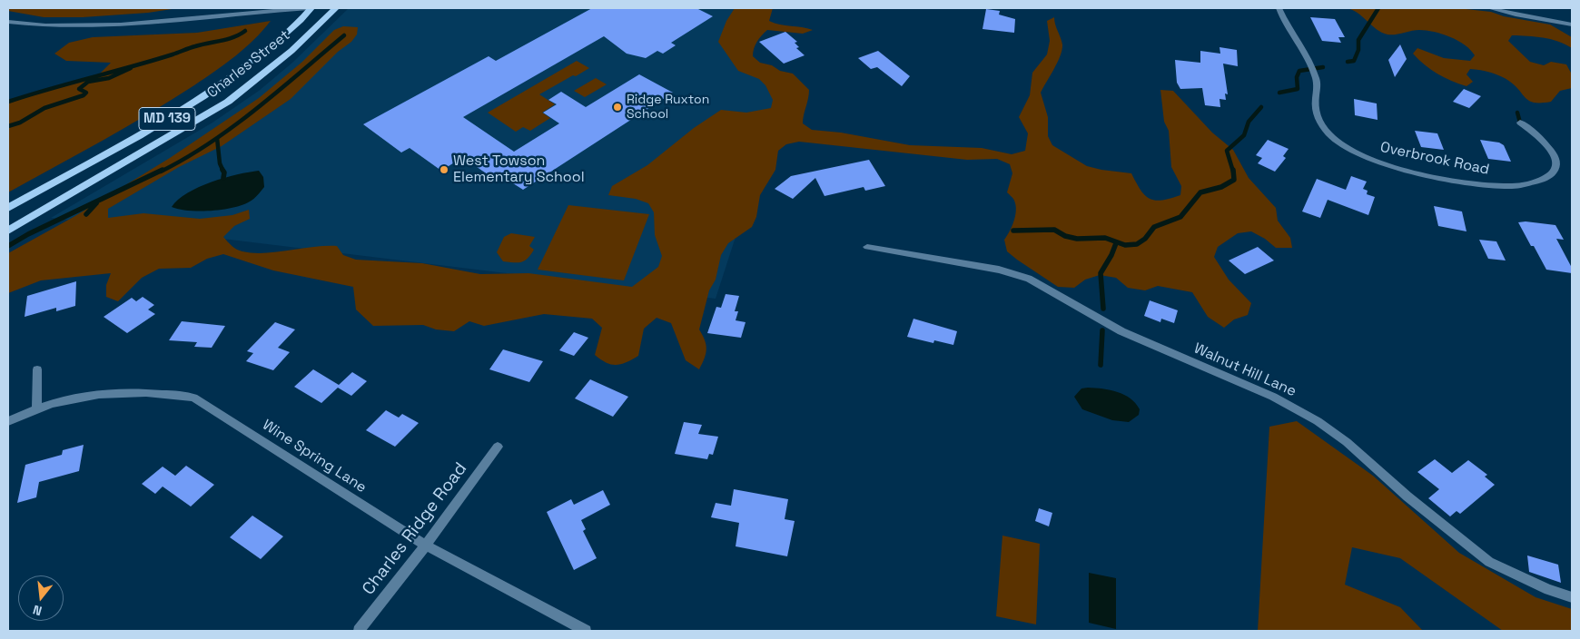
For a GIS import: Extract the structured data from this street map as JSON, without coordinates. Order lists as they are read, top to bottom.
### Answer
{
  "streets": {
    "main road": ["Charles Street", "MD 139"],
    "street": [
      "Overbrook Road",
      "Walnut Hill Lane",
      "Wine Spring Lane",
      "Charles Ridge Road"
    ]
  },
  "crossings": [
    ["Wine Spring Lane", "Charles Ridge Road"]
  ],
  "places": ["Ridge Ruxton School", "West Towson Elementary School"],
  "north": "bottom"
}
